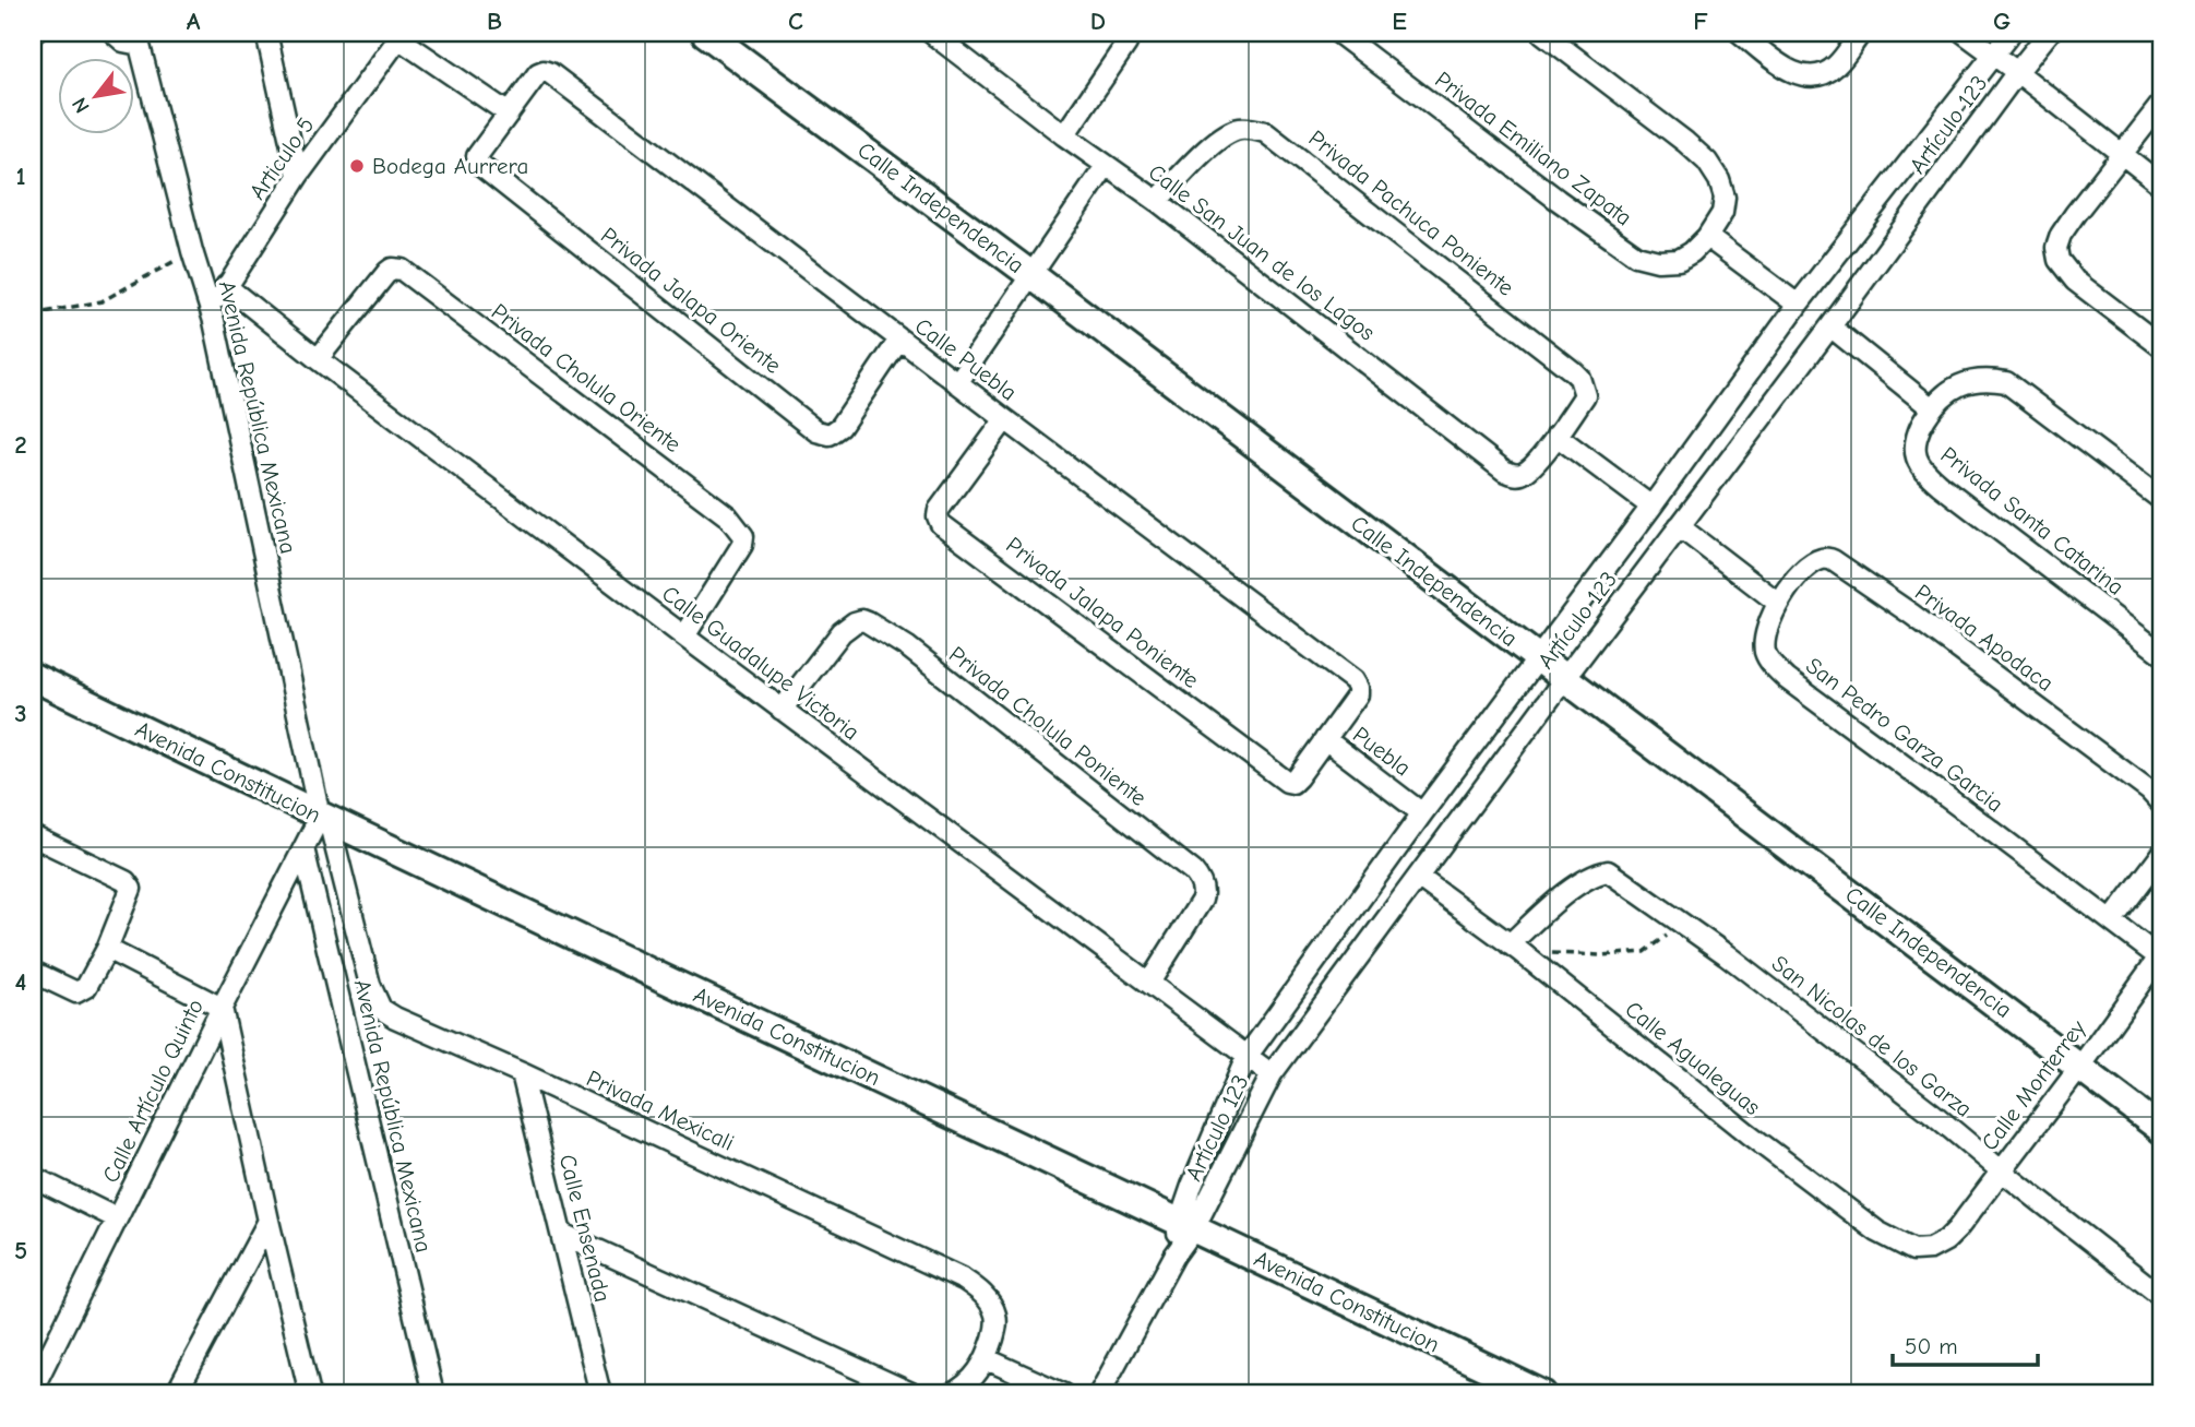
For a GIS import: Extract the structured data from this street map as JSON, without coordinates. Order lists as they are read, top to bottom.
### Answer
{
  "streets": {
    "street": [
      "Artículo 123",
      "Privada Emiliano Zapata",
      "Articulo 5",
      "Calle Independencia",
      "Privada Pachuca Poniente",
      "Calle San Juan de los Lagos",
      "Privada Jalapa Oriente",
      "Calle Puebla",
      "Privada Cholula Oriente",
      "Avenida República Mexicana",
      "Privada Santa Catarina",
      "Privada Jalapa Poniente",
      "Privada Apodaca",
      "Calle Guadalupe Victoria",
      "Privada Cholula Poniente",
      "San Pedro Garza Garcia",
      "Puebla",
      "Avenida Constitucion",
      "San Nicolas de los Garza",
      "Calle Agualeguas",
      "Calle Monterrey",
      "Calle Artículo Quinto",
      "Privada Mexicali",
      "Calle Ensenada"
    ]
  },
  "crossings": [
    ["Artículo 123", "Calle Independencia"],
    ["Artículo 123", "Calle Guadalupe Victoria"],
    ["Artículo 123", "Puebla"],
    ["Artículo 123", "Avenida Constitucion"],
    ["Artículo 123", "Calle Agualeguas"],
    ["Articulo 5", "Avenida República Mexicana"],
    ["Articulo 5", "Calle Guadalupe Victoria"],
    ["Calle Independencia", "Calle Monterrey"],
    ["Privada Pachuca Poniente", "Calle San Juan de los Lagos"],
    ["Privada Jalapa Oriente", "Calle Puebla"],
    ["Calle Puebla", "Privada Jalapa Poniente"],
    ["Calle Puebla", "Puebla"],
    ["Privada Cholula Oriente", "Calle Guadalupe Victoria"],
    ["Avenida República Mexicana", "Avenida Constitucion"],
    ["Avenida República Mexicana", "Calle Artículo Quinto"],
    ["Avenida República Mexicana", "Privada Mexicali"],
    ["Privada Jalapa Poniente", "Puebla"],
    ["Privada Apodaca", "San Pedro Garza Garcia"],
    ["Calle Guadalupe Victoria", "Privada Cholula Poniente"],
    ["San Pedro Garza Garcia", "Calle Monterrey"],
    ["Avenida Constitucion", "Calle Artículo Quinto"],
    ["Avenida Constitucion", "Privada Mexicali"],
    ["San Nicolas de los Garza", "Calle Agualeguas"],
    ["San Nicolas de los Garza", "Calle Monterrey"],
    ["Calle Agualeguas", "Calle Monterrey"],
    ["Calle Artículo Quinto", "Privada Mexicali"],
    ["Privada Mexicali", "Calle Ensenada"]
  ],
  "places": ["Bodega Aurrera"],
  "scale_bar": "50 m",
  "north": "bottom left",
  "grid": {
    "columns": [
      "A",
      "B",
      "C",
      "D",
      "E",
      "F",
      "G"
    ],
    "rows": [
      "1",
      "2",
      "3",
      "4",
      "5"
    ]
  }
}
